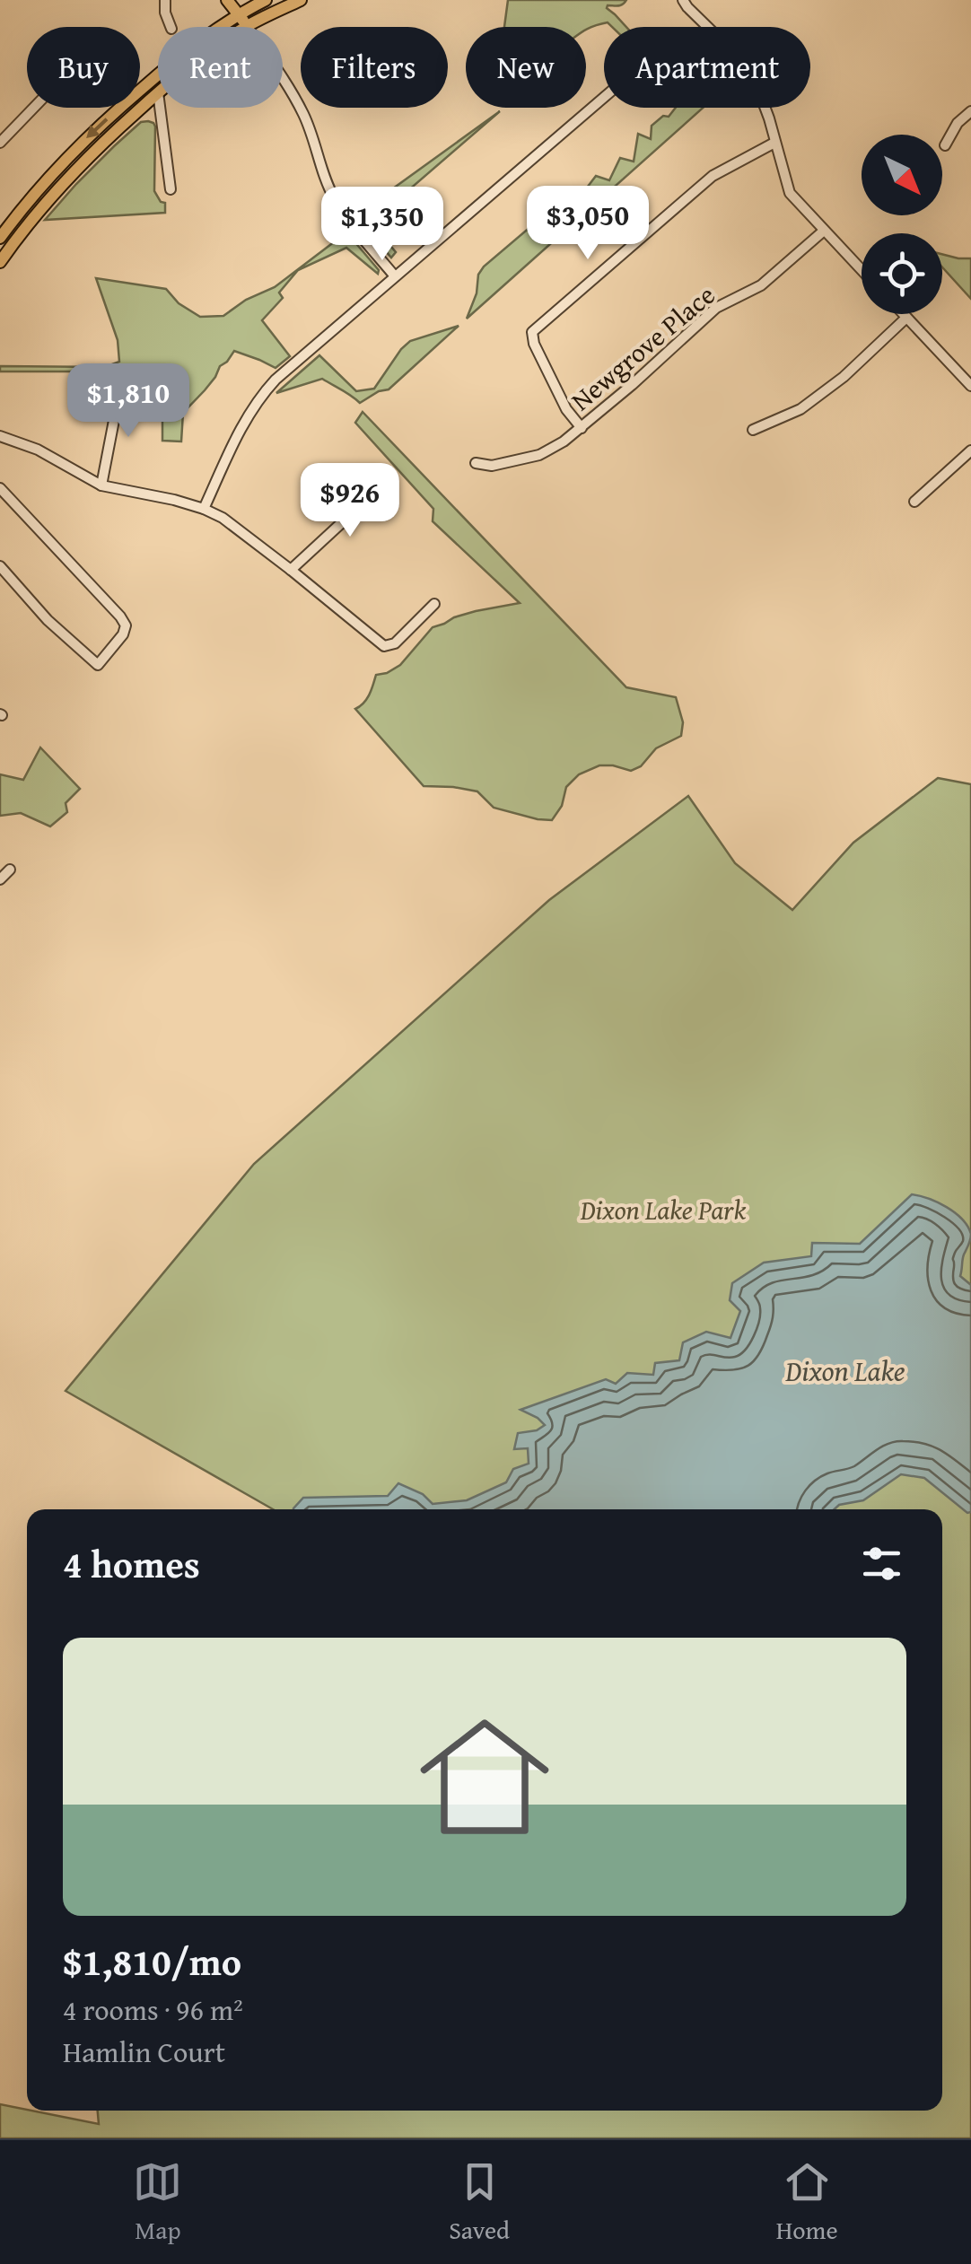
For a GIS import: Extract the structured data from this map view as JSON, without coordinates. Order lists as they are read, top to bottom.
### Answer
{
  "streets": {
    "street": ["Newgrove Place"]
  },
  "water": ["Dixon Lake"],
  "parks": ["Dixon Lake Park"],
  "north": "bottom right",
  "page": {
    "chip": [
      "Buy",
      "Rent",
      "Filters",
      "New",
      "Apartment"
    ],
    "price": [
      "$3,050",
      "$1,350",
      "$1,810",
      "$926"
    ],
    "heading": "4 homes",
    "list": [
      {
        "name": "$1,810/mo",
        "note": "4 rooms · 96 m² · Hamlin Court"
      }
    ],
    "tabs": ["Map", "Saved", "Home"]
  }
}
